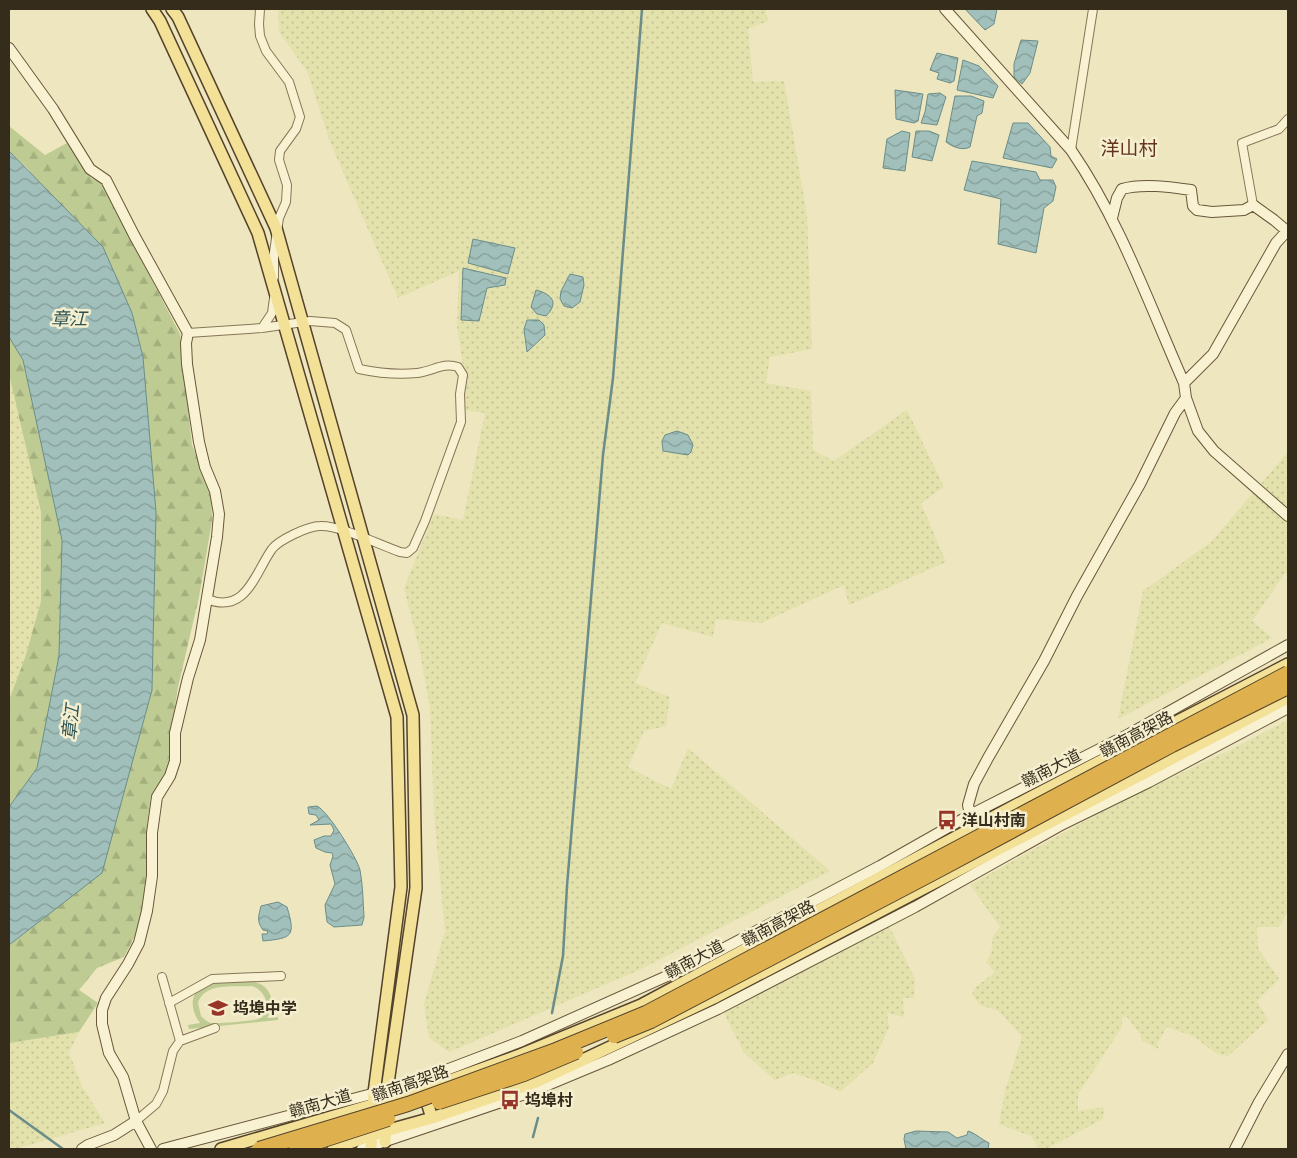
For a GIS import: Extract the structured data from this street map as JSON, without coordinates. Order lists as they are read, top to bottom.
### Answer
{
  "streets": {
    "highway": ["赣南高架路"],
    "main road": ["赣南大道"]
  },
  "districts": ["洋山村"],
  "water": ["章江"],
  "places": {
    "bus stop": ["洋山村南", "坞埠村"],
    "school or university": ["坞埠中学"]
  }
}
